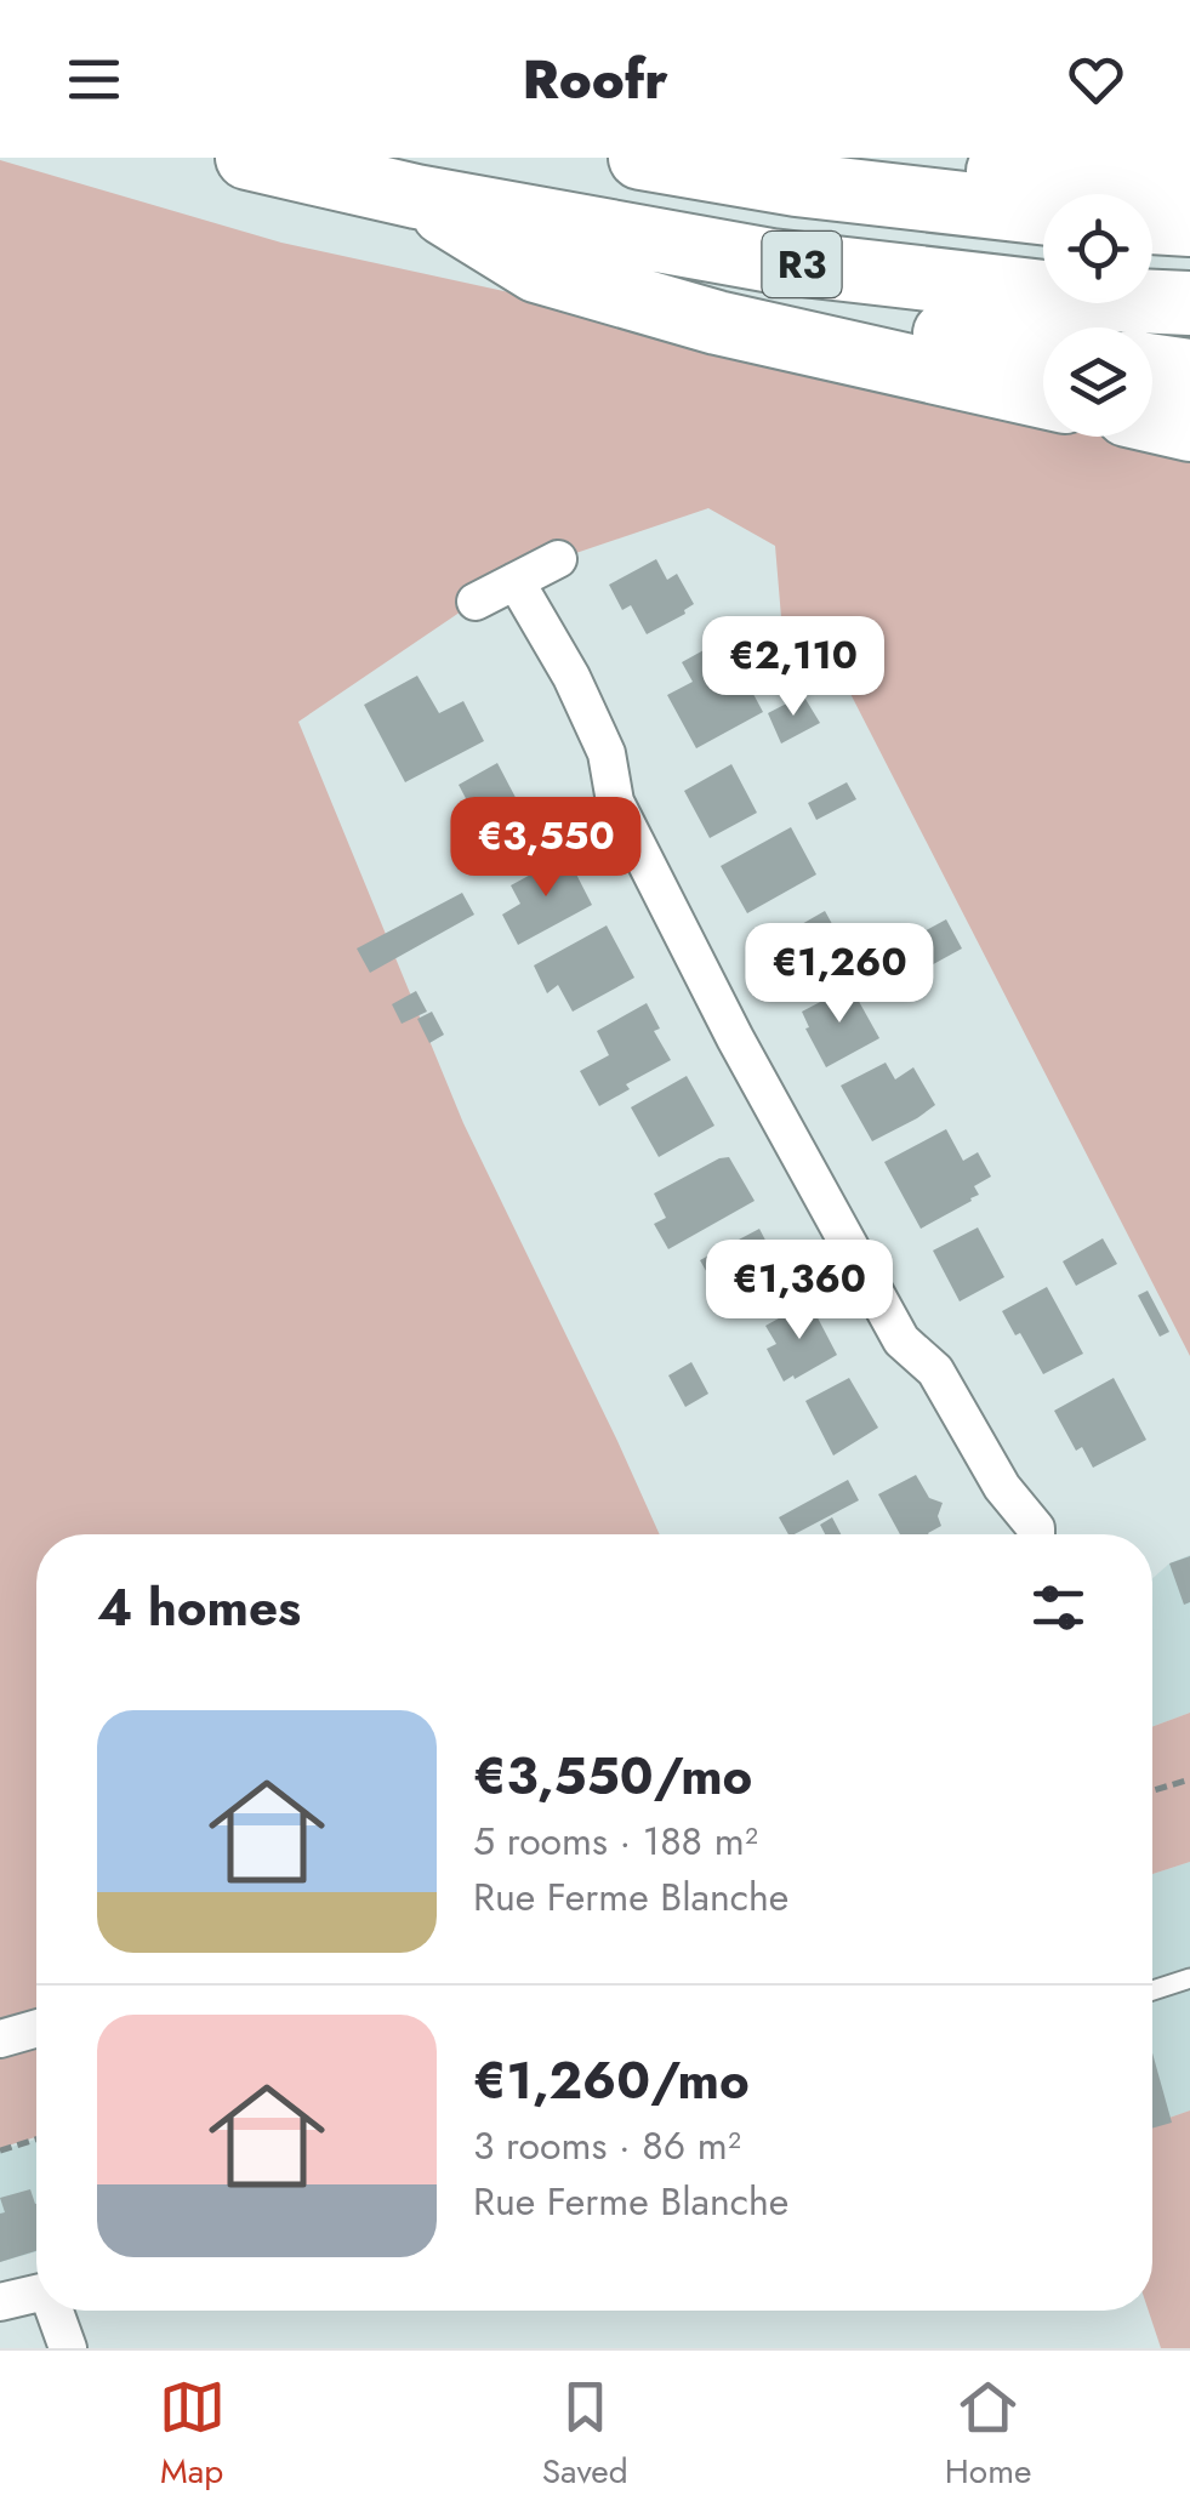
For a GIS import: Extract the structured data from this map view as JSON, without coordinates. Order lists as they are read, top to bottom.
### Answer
{
  "streets": {
    "highway": ["R3"]
  },
  "page": {
    "header": "Roofr",
    "price": [
      "€2,110",
      "€3,550",
      "€1,260",
      "€1,360"
    ],
    "heading": "4 homes",
    "list": [
      {
        "name": "€3,550/mo",
        "note": "5 rooms · 188 m² · Rue Ferme Blanche"
      },
      {
        "name": "€1,260/mo",
        "note": "3 rooms · 86 m² · Rue Ferme Blanche"
      }
    ],
    "tabs": ["Map", "Saved", "Home"]
  }
}
